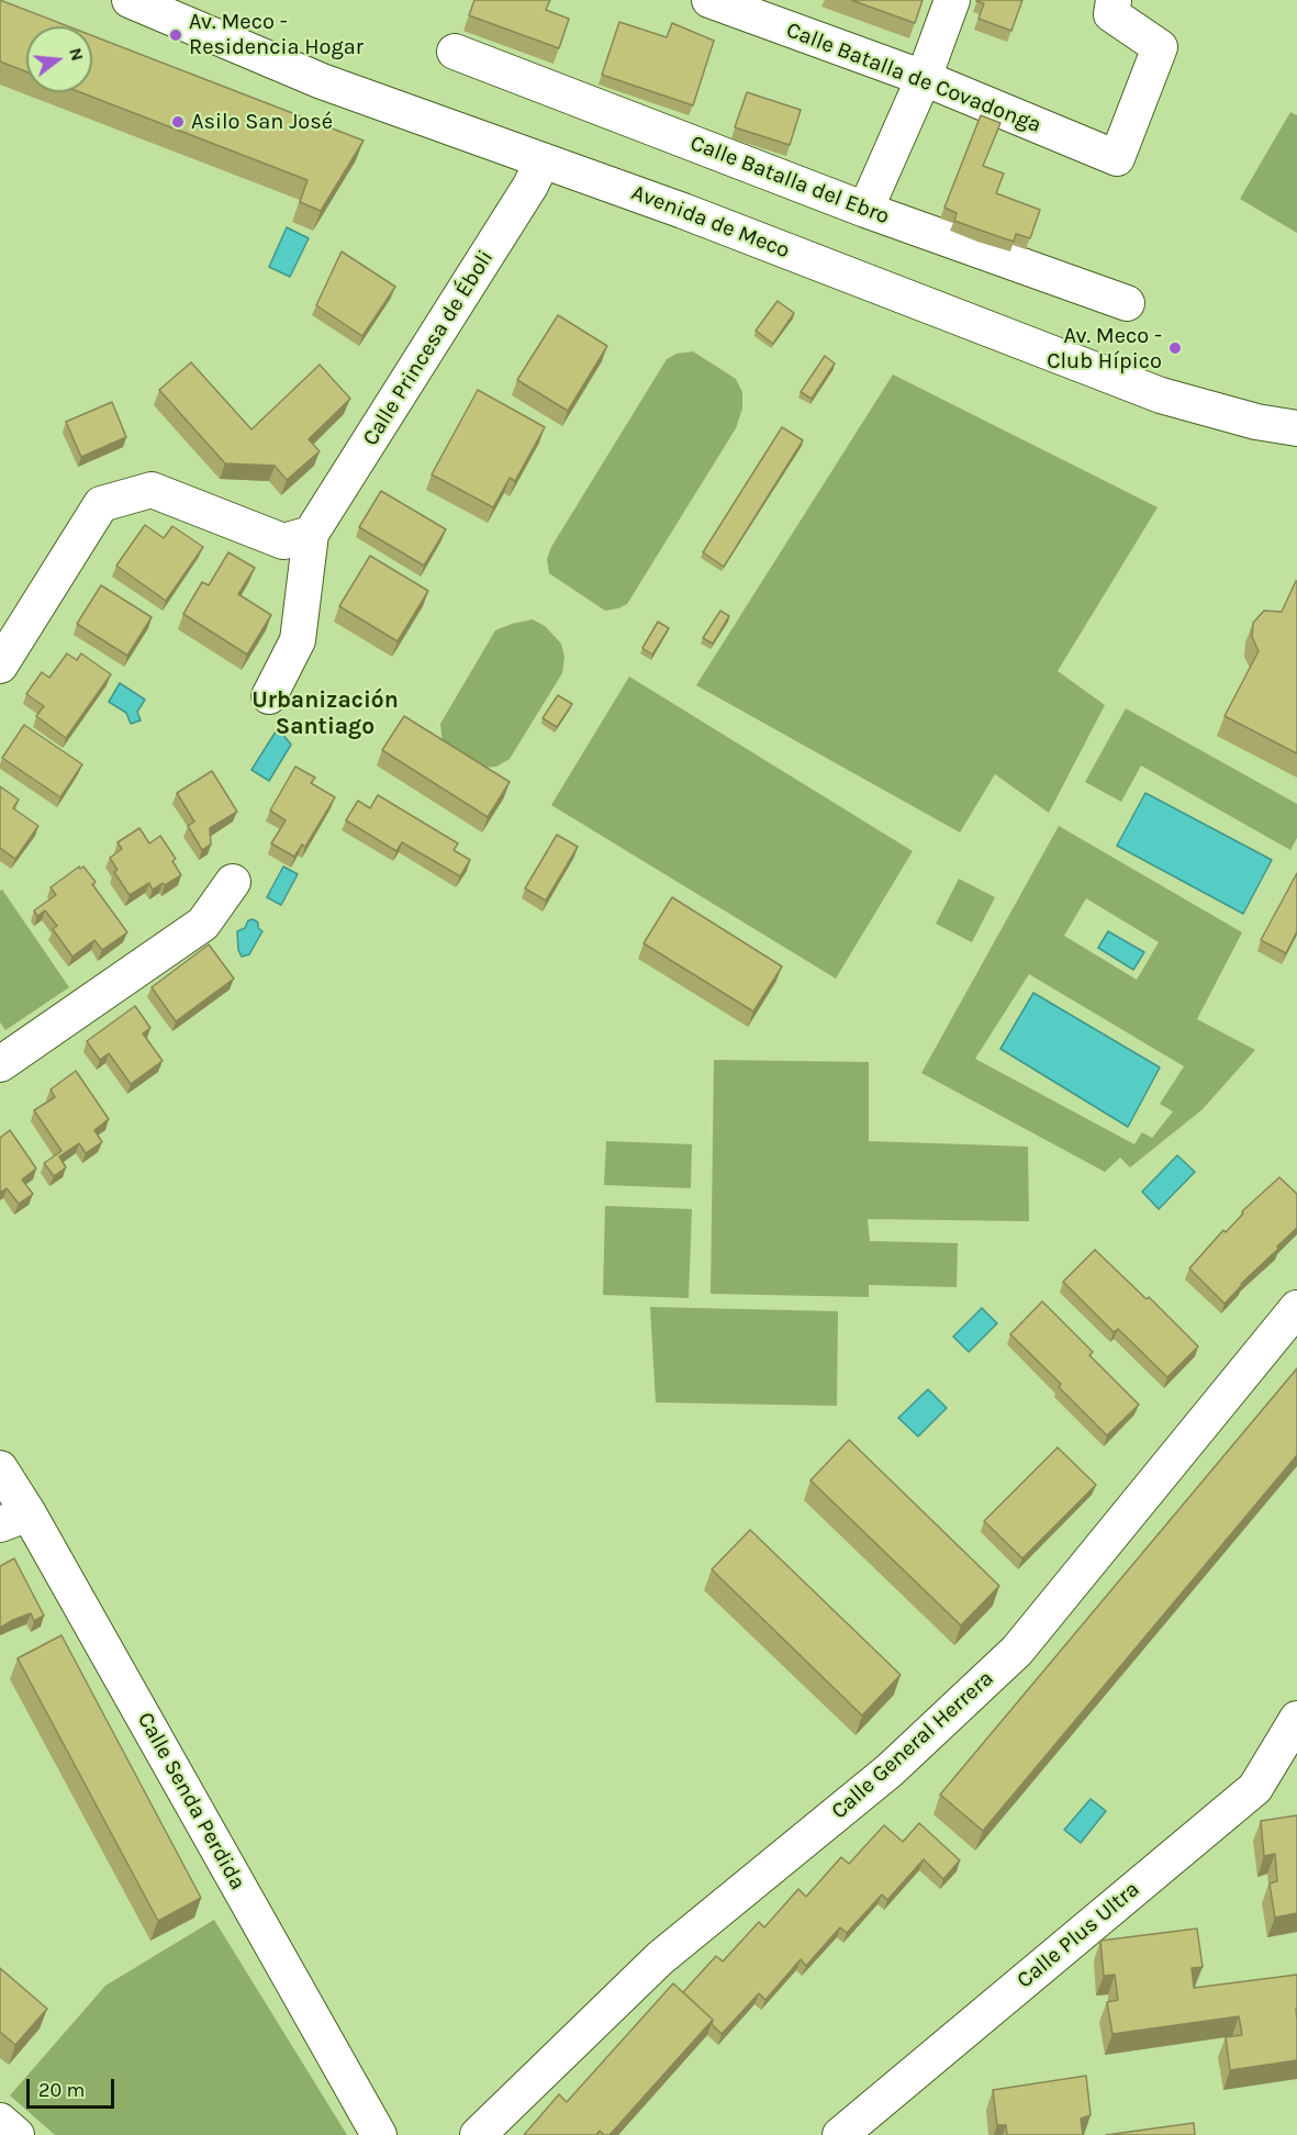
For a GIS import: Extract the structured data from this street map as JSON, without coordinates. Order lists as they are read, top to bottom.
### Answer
{
  "streets": {
    "street": [
      "Calle Batalla de Covadonga",
      "Calle Batalla del Ebro",
      "Avenida de Meco",
      "Calle Princesa de Éboli",
      "Calle General Herrera",
      "Calle Senda Perdida",
      "Calle Plus Ultra"
    ]
  },
  "crossings": [
    ["Avenida de Meco", "Calle Princesa de Éboli"]
  ],
  "districts": ["Urbanización Santiago"],
  "places": ["Av. Meco - Residencia Hogar", "Asilo San José", "Av. Meco - Club Hípico"],
  "scale_bar": "20 m",
  "north": "right"
}
